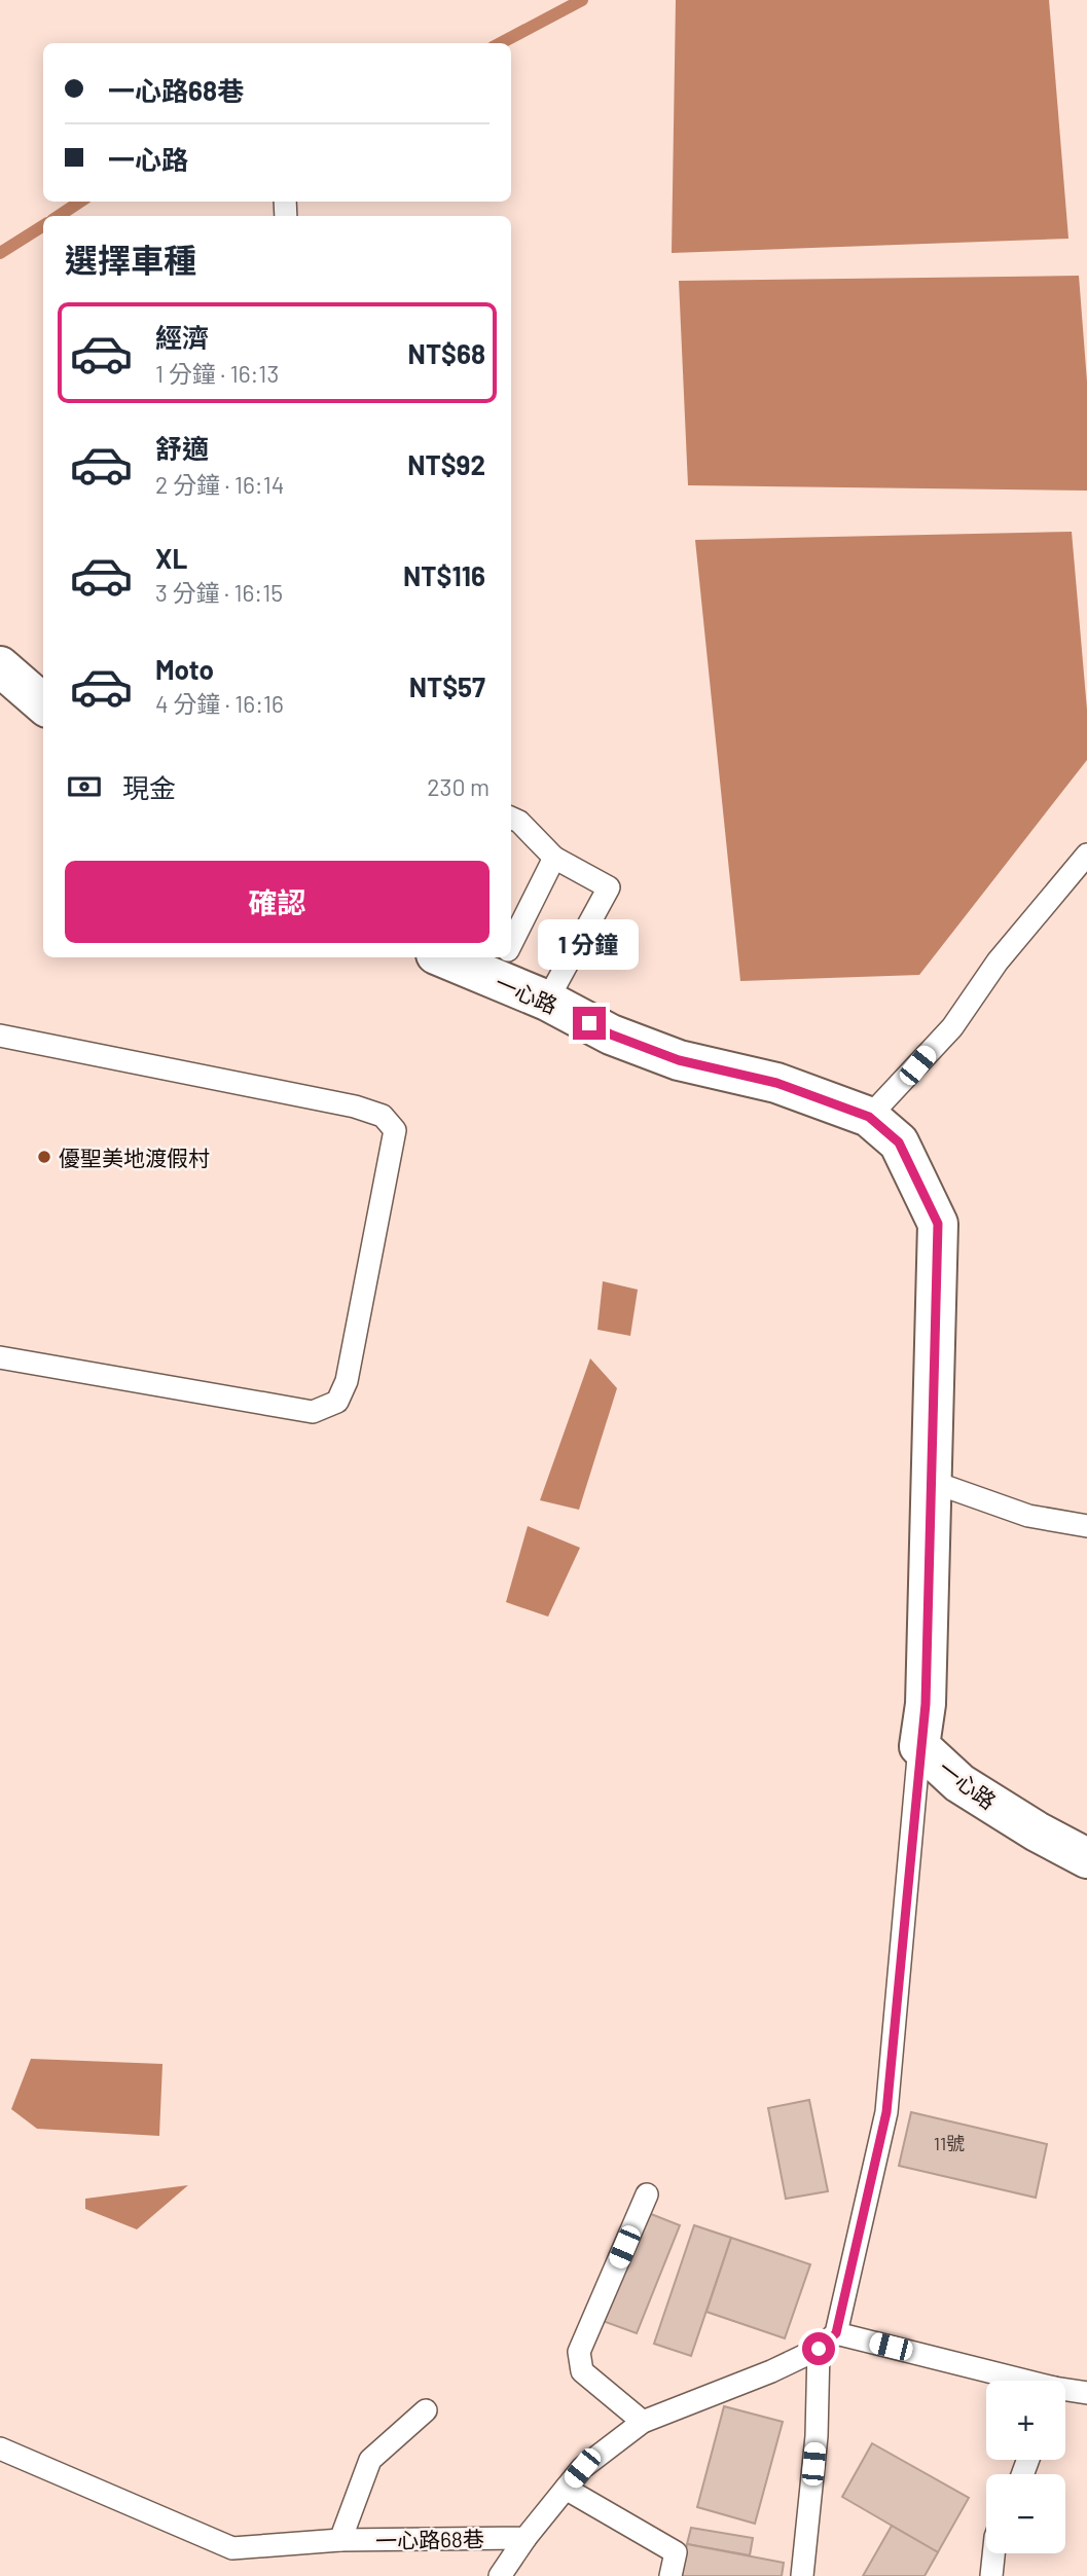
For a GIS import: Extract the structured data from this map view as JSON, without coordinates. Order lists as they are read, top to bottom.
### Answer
{
  "streets": {
    "street": ["一心路"],
    "lane": ["一心路68巷"]
  },
  "places": ["優聖美地渡假村"],
  "house_numbers": ["11號"],
  "page": {
    "banner": ["一心路68巷", "一心路"],
    "heading": "選擇車種",
    "list": [
      {
        "name": "經濟",
        "note": "1 分鐘 · 16:13",
        "value": "NT$68"
      },
      {
        "name": "舒適",
        "note": "2 分鐘 · 16:14",
        "value": "NT$92"
      },
      {
        "name": "XL",
        "note": "3 分鐘 · 16:15",
        "value": "NT$116"
      },
      {
        "name": "Moto",
        "note": "4 分鐘 · 16:16",
        "value": "NT$57"
      }
    ],
    "pay": ["現金", "230 m"],
    "buttons": "確認",
    "bubble": "1 分鐘",
    "map_buttons": ["+", "−"]
  }
}
